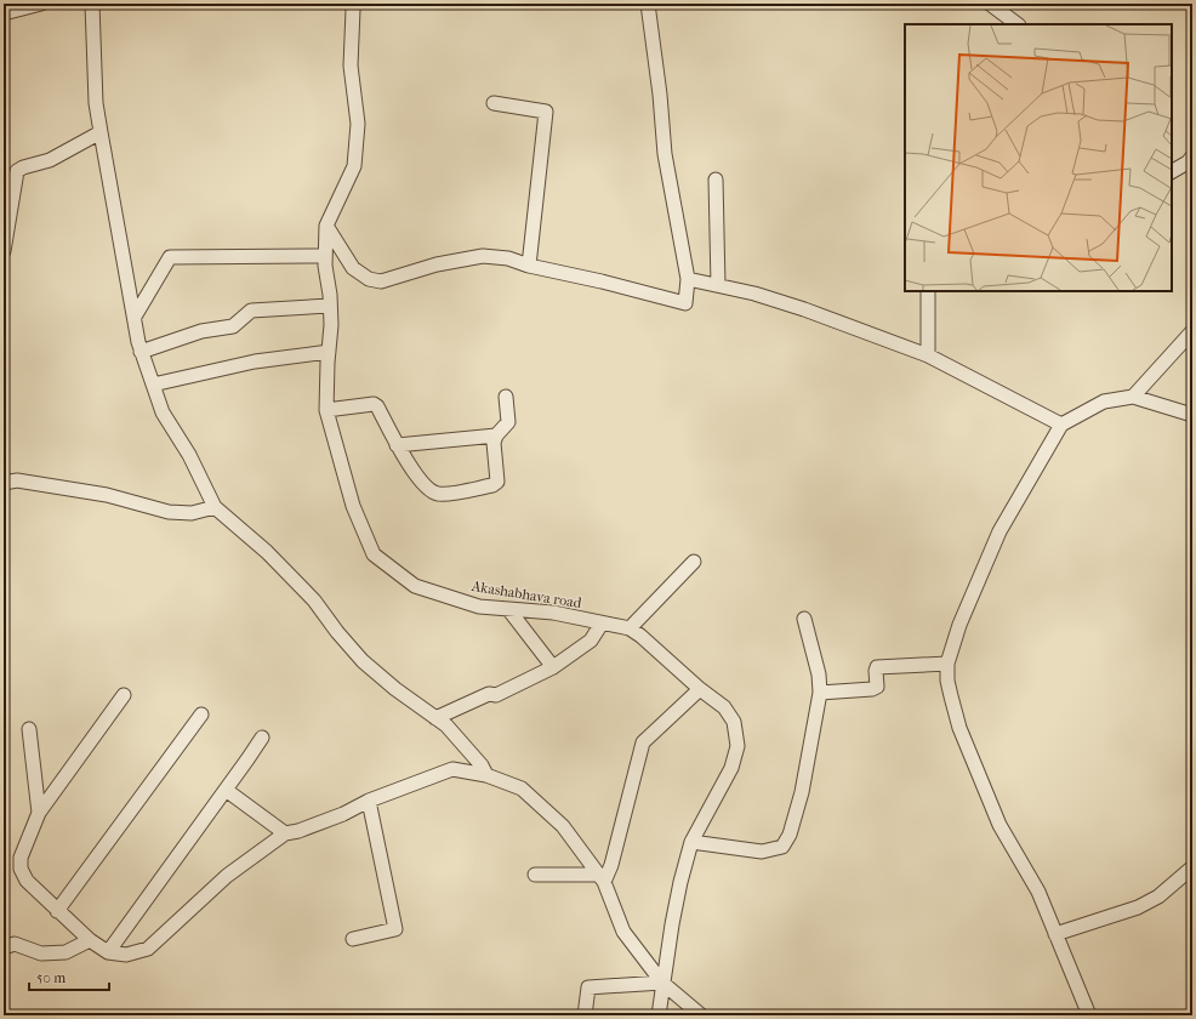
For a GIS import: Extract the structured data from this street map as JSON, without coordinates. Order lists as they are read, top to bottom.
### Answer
{
  "streets": {
    "street": ["Akashabhava road"]
  },
  "scale_bar": "50 m"
}
